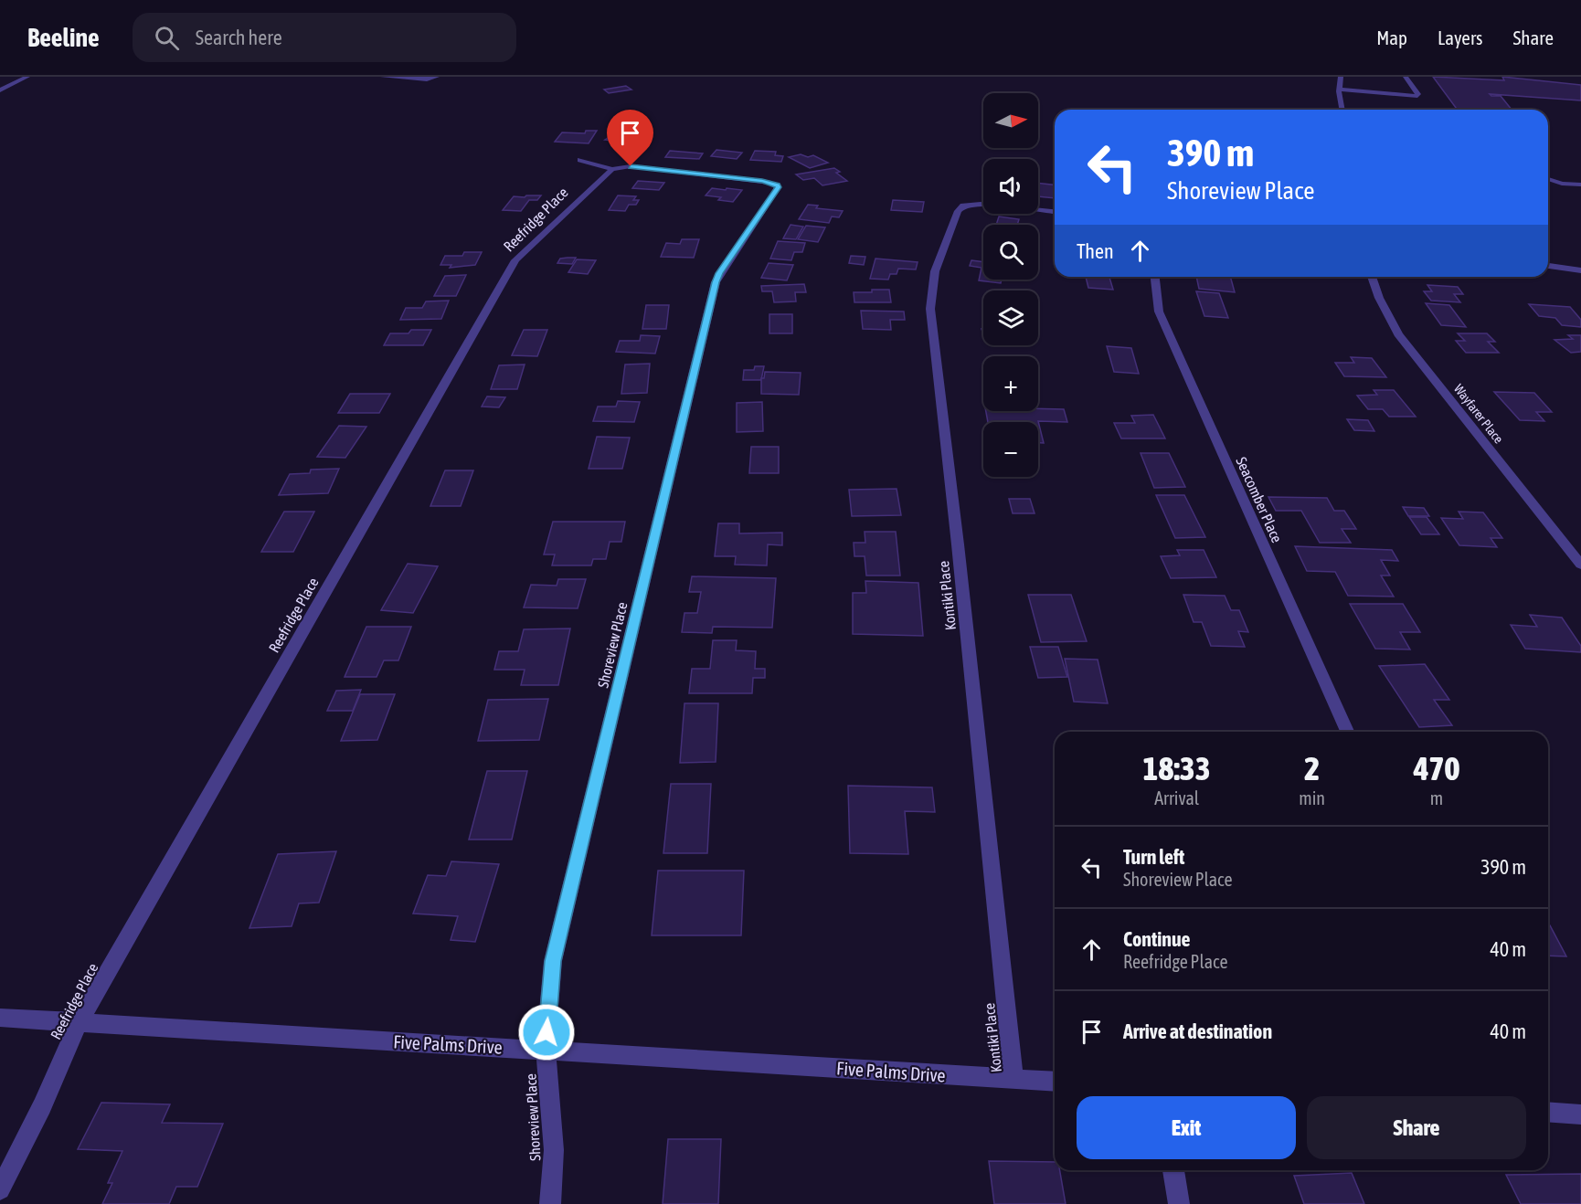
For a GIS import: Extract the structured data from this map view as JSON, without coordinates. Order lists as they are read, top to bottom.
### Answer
{
  "streets": {
    "street": [
      "Reefridge Place",
      "Wayfarer Place",
      "Seacomber Place",
      "Kontiki Place",
      "Shoreview Place",
      "Five Palms Drive"
    ]
  },
  "crossings": [
    ["Reefridge Place", "Shoreview Place"],
    ["Reefridge Place", "Five Palms Drive"],
    ["Kontiki Place", "Five Palms Drive"],
    ["Shoreview Place", "Five Palms Drive"]
  ],
  "north": "right",
  "page": {
    "header": "Beeline",
    "search": "Search here",
    "nav": ["Map", "Layers", "Share"],
    "map_buttons": ["+", "−"],
    "turn": ["390 m", "Shoreview Place"],
    "then": "Then",
    "eta": [
      "18:33",
      "Arrival",
      "2",
      "min",
      "470",
      "m"
    ],
    "list": [
      {
        "name": "Turn left",
        "note": "Shoreview Place",
        "value": "390 m"
      },
      {
        "name": "Continue",
        "note": "Reefridge Place",
        "value": "40 m"
      },
      {
        "name": "Arrive at destination",
        "value": "40 m"
      }
    ],
    "buttons": ["Exit", "Share"]
  }
}
